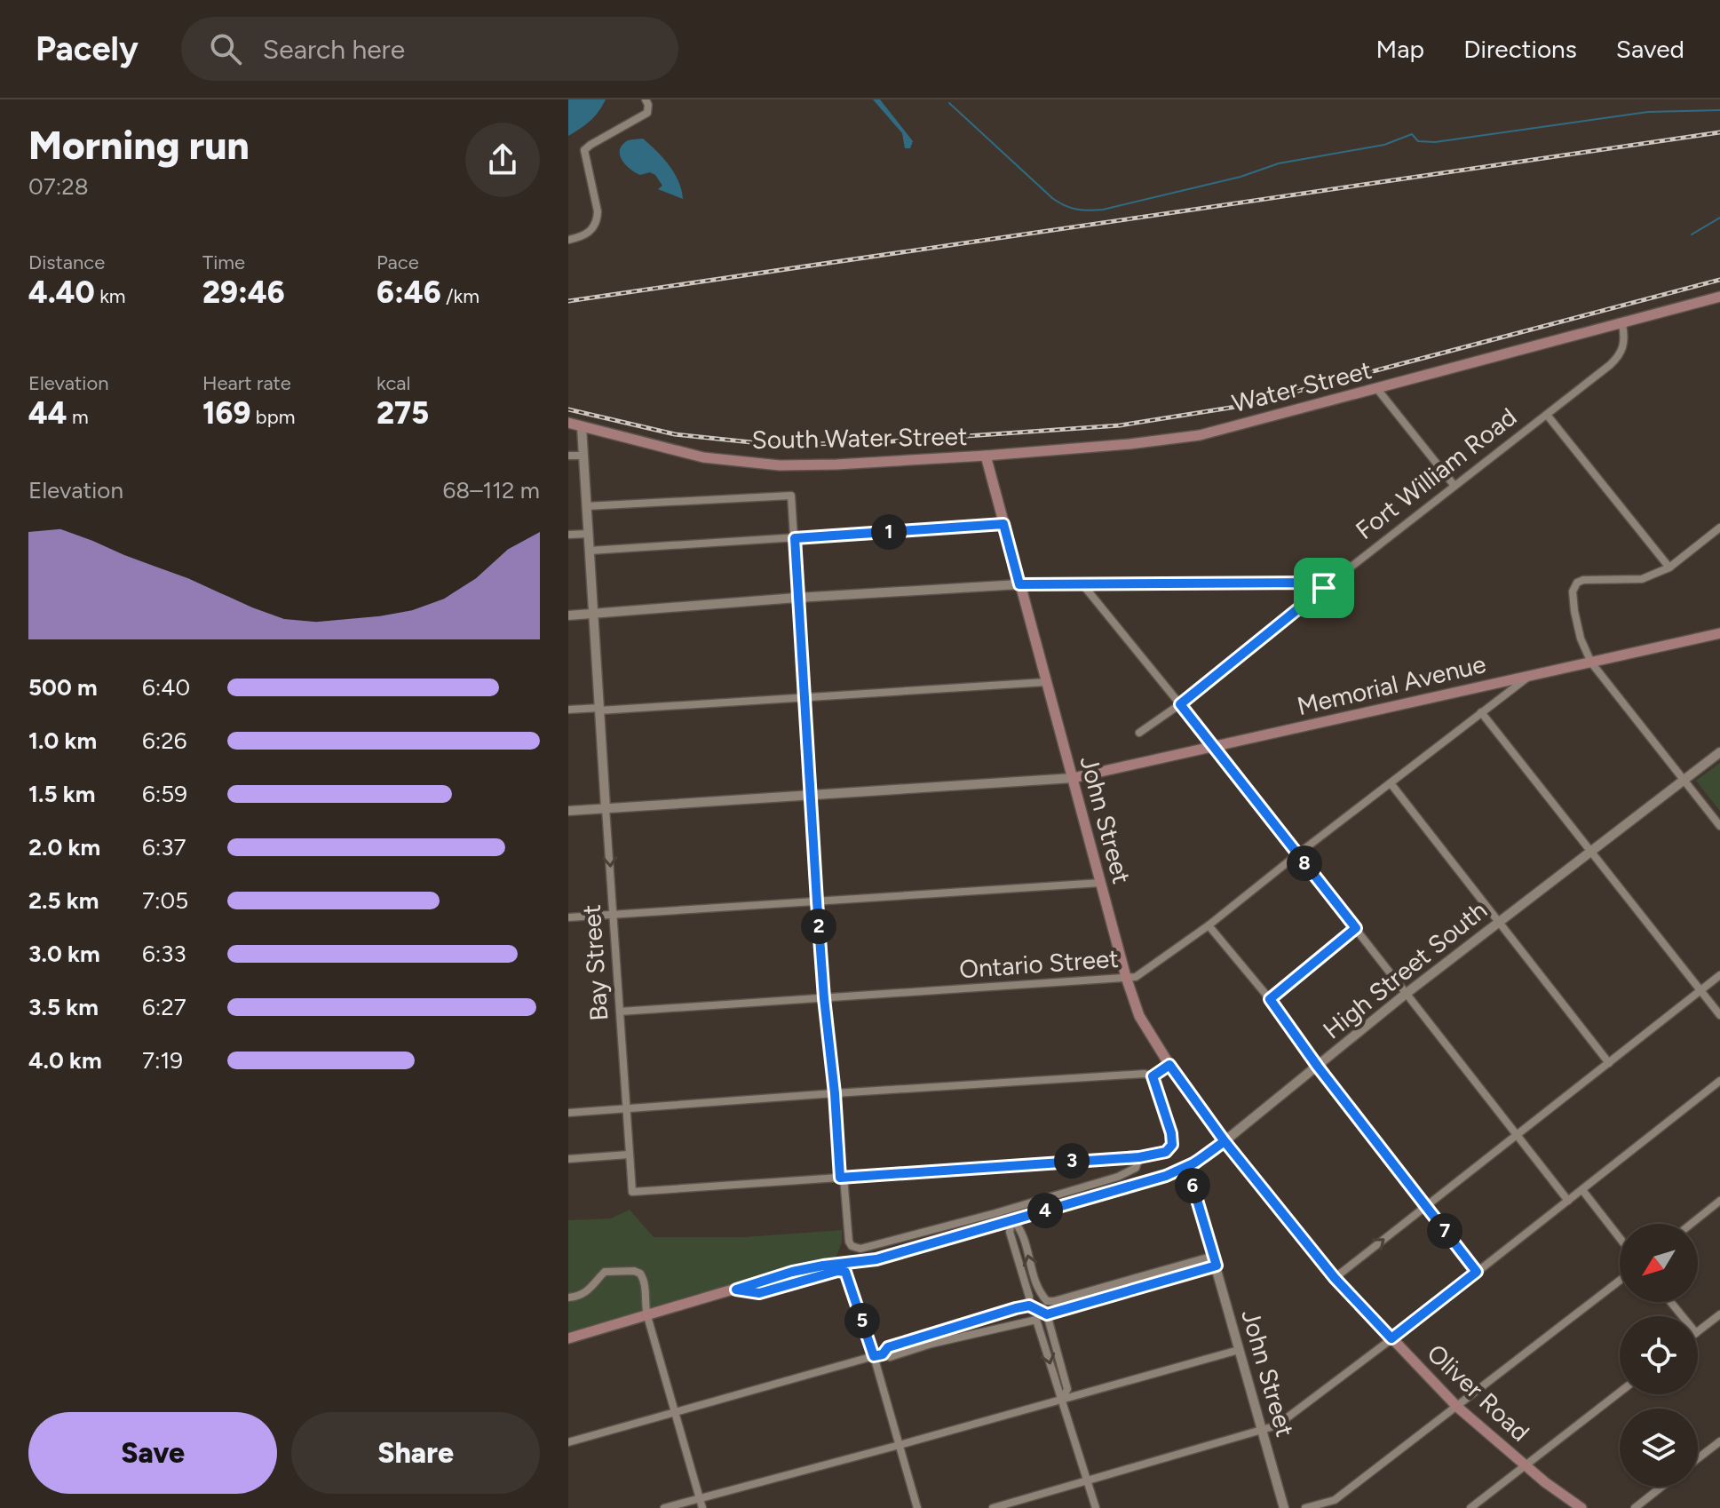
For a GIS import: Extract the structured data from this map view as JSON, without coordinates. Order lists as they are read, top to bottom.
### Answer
{
  "streets": {
    "main road": [
      "Water Street",
      "South Water Street",
      "Memorial Avenue",
      "John Street",
      "High Street South",
      "Oliver Road"
    ],
    "street": ["Fort William Road", "Bay Street", "Ontario Street"]
  },
  "crossings": [
    ["Water Street", "South Water Street"],
    ["Water Street", "Fort William Road"],
    ["Water Street", "John Street"],
    ["South Water Street", "John Street"],
    ["South Water Street", "Bay Street"],
    ["Memorial Avenue", "John Street"],
    ["Memorial Avenue", "Ontario Street"],
    ["John Street", "Ontario Street"],
    ["John Street", "High Street South"],
    ["John Street", "Oliver Road"],
    ["Bay Street", "Ontario Street"],
    ["High Street South", "Oliver Road"]
  ],
  "north": "bottom left",
  "page": {
    "header": "Pacely",
    "search": "Search here",
    "nav": ["Map", "Directions", "Saved"],
    "heading": ["Morning run", "07:28"],
    "stats": [
      ["Distance", "4.40 km"],
      ["Time", "29:46"],
      ["Pace", "6:46 /km"],
      ["Elevation", "44 m"],
      ["Heart rate", "169 bpm"],
      ["kcal", "275"]
    ],
    "chart": ["Elevation", "68–112 m"],
    "pins": [
      "1",
      "8",
      "2",
      "3",
      "6",
      "4",
      "7",
      "5"
    ],
    "list": [
      {
        "name": "500 m",
        "note": "6:40"
      },
      {
        "name": "1.0 km",
        "note": "6:26"
      },
      {
        "name": "1.5 km",
        "note": "6:59"
      },
      {
        "name": "2.0 km",
        "note": "6:37"
      },
      {
        "name": "2.5 km",
        "note": "7:05"
      },
      {
        "name": "3.0 km",
        "note": "6:33"
      },
      {
        "name": "3.5 km",
        "note": "6:27"
      },
      {
        "name": "4.0 km",
        "note": "7:19"
      }
    ],
    "buttons": ["Save", "Share"]
  }
}
